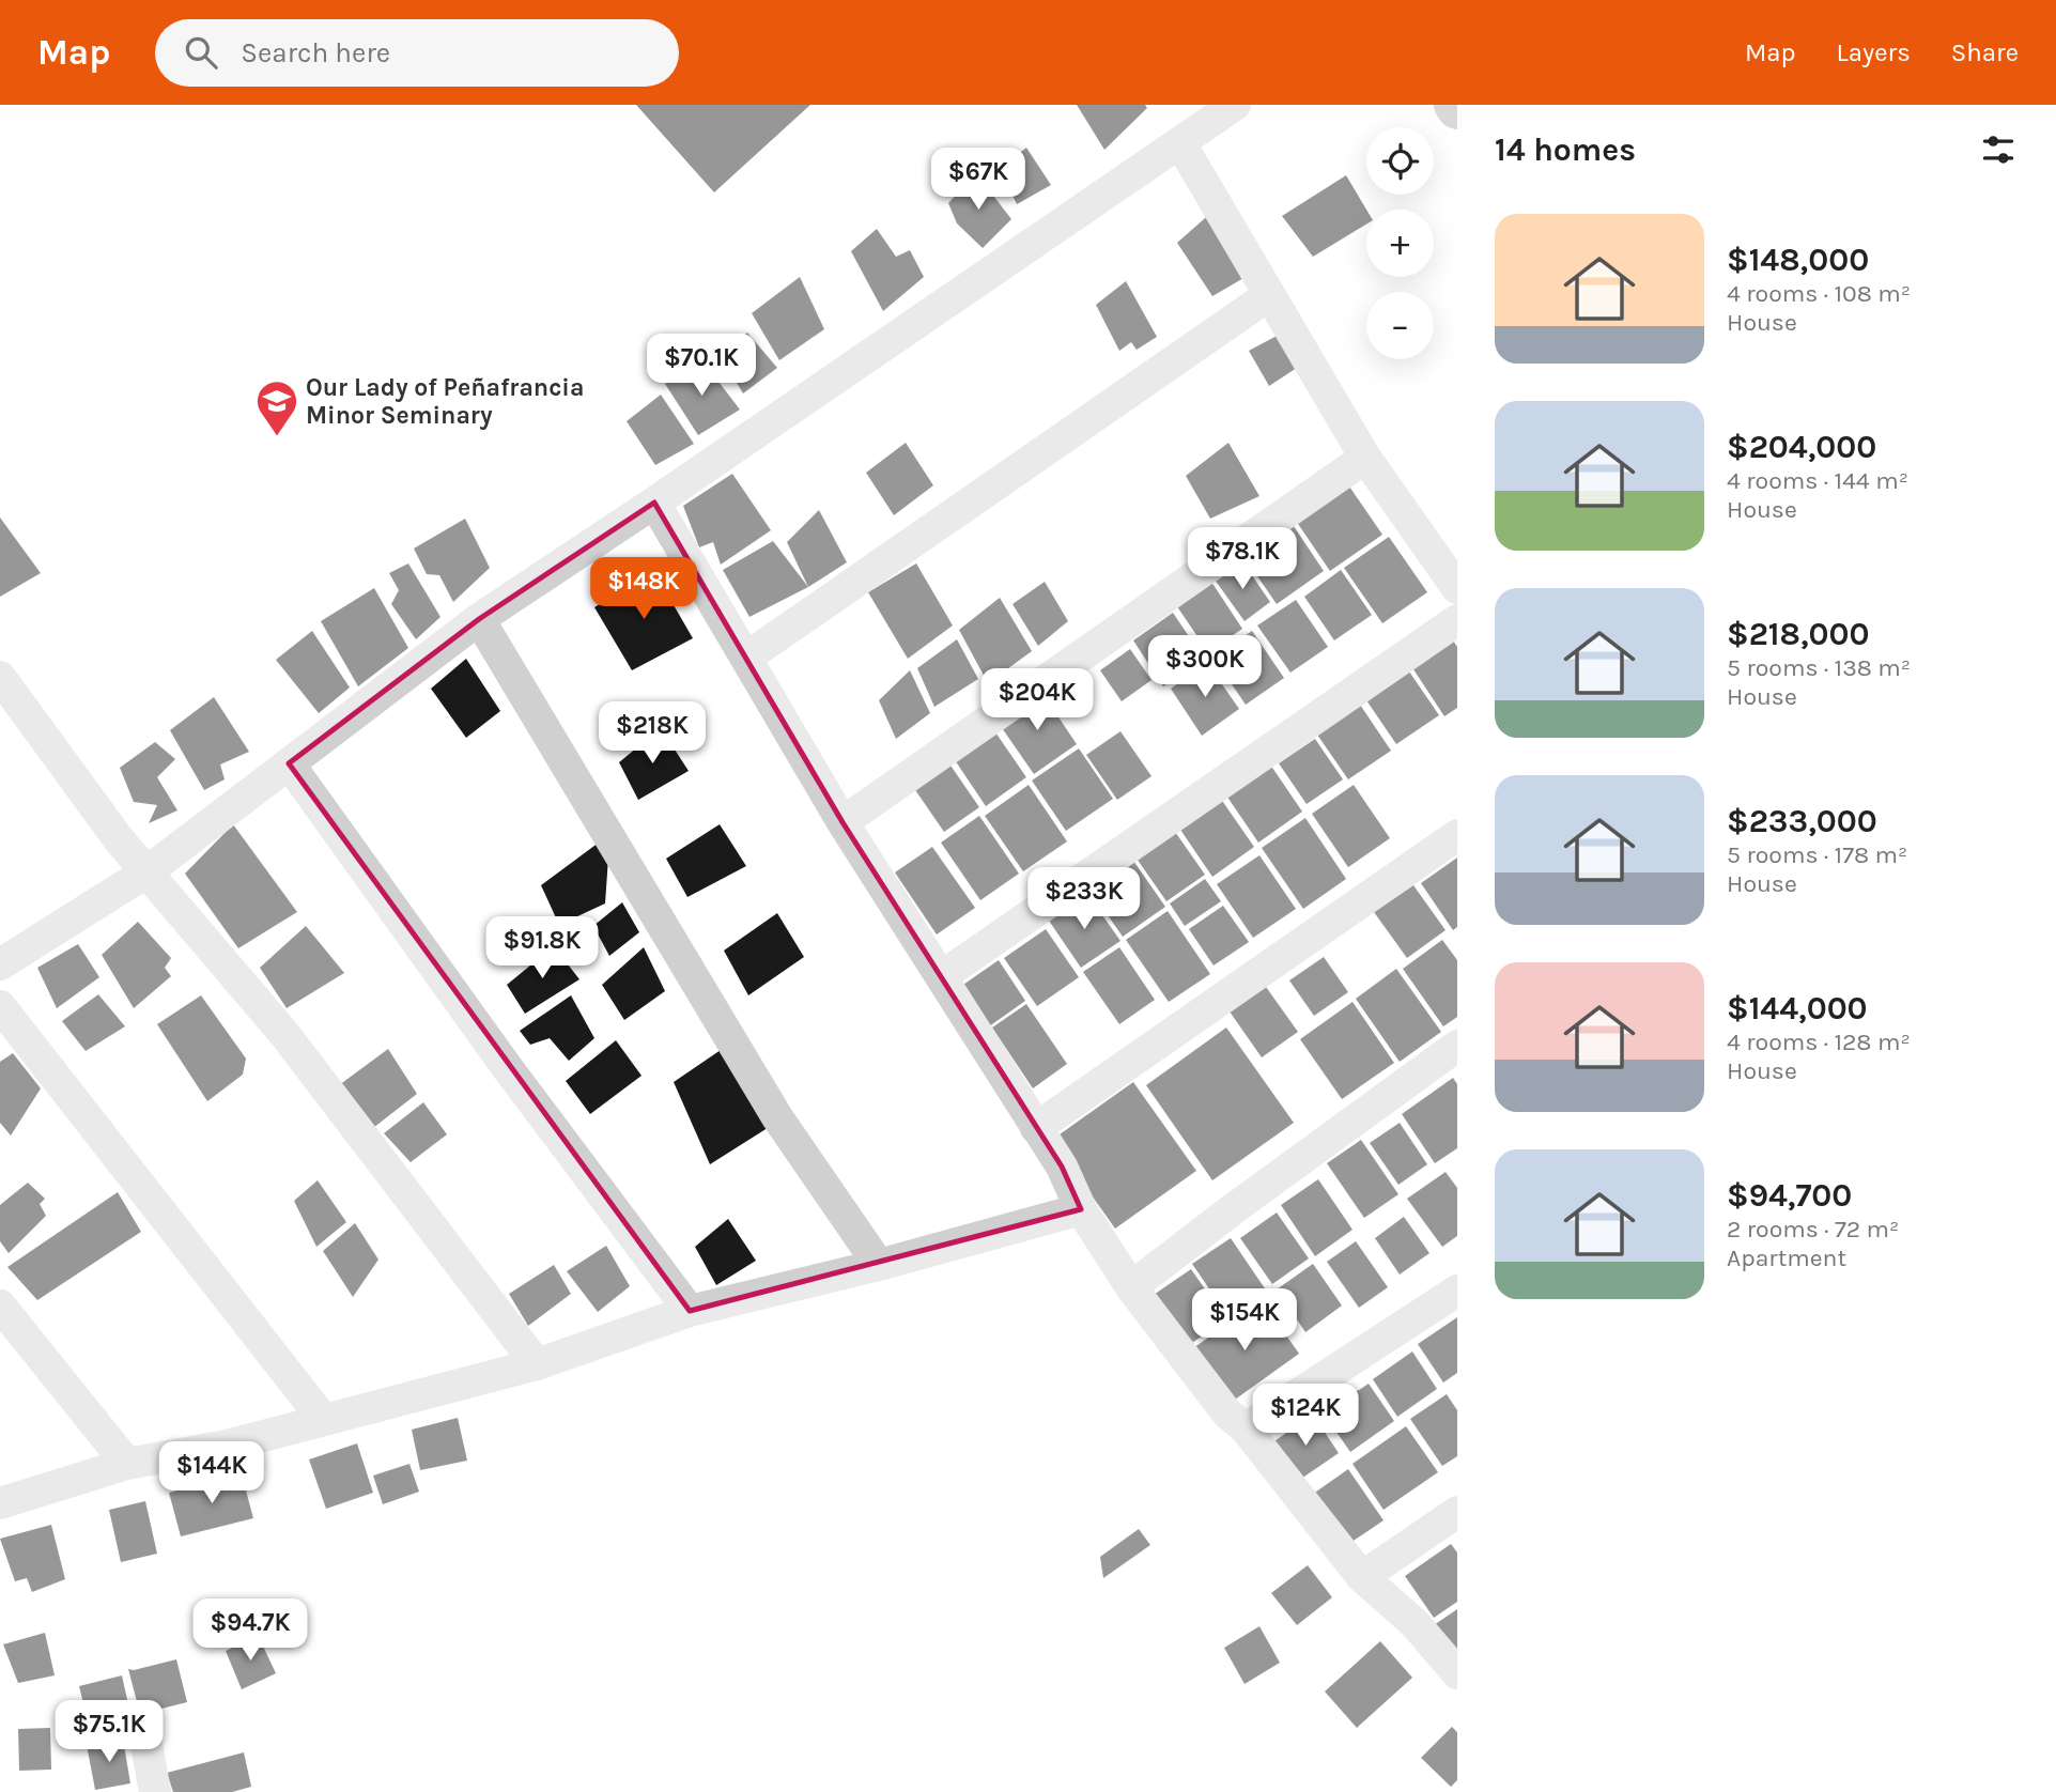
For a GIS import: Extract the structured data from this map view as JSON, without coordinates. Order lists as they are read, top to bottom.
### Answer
{
  "places": {
    "school or university": ["Our Lady of Peñafrancia Minor Seminary"]
  },
  "page": {
    "header": "Map",
    "search": "Search here",
    "nav": ["Map", "Layers", "Share"],
    "heading": "14 homes",
    "map_buttons": ["+", "−"],
    "price": [
      "$67K",
      "$70.1K",
      "$78.1K",
      "$148K",
      "$300K",
      "$204K",
      "$218K",
      "$233K",
      "$91.8K",
      "$154K",
      "$124K",
      "$144K",
      "$94.7K",
      "$75.1K"
    ],
    "list": [
      {
        "name": "$148,000",
        "note": "4 rooms · 108 m² · House"
      },
      {
        "name": "$204,000",
        "note": "4 rooms · 144 m² · House"
      },
      {
        "name": "$218,000",
        "note": "5 rooms · 138 m² · House"
      },
      {
        "name": "$233,000",
        "note": "5 rooms · 178 m² · House"
      },
      {
        "name": "$144,000",
        "note": "4 rooms · 128 m² · House"
      },
      {
        "name": "$94,700",
        "note": "2 rooms · 72 m² · Apartment"
      }
    ]
  }
}
